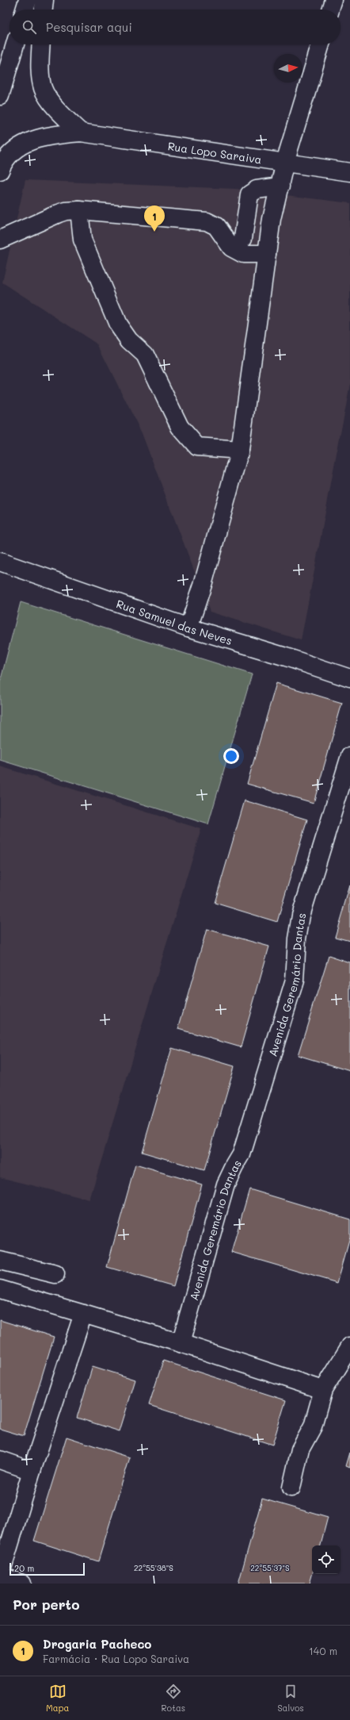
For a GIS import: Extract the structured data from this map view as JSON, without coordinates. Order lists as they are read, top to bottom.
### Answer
{
  "streets": {
    "street": ["Rua Lopo Saraiva", "Rua Samuel das Neves", "Avenida Geremário Dantas"]
  },
  "scale_bar": "20 m",
  "north": "right",
  "page": {
    "search": "Pesquisar aqui",
    "pins": "1",
    "scale": "20 m",
    "heading": "Por perto",
    "list": [
      {
        "mark": "1",
        "name": "Drogaria Pacheco",
        "note": "Farmácia · Rua Lopo Saraiva",
        "value": "140 m"
      }
    ],
    "nav": ["Mapa", "Rotas", "Salvos"]
  },
  "coordinates": ["22°55'38\"S", "22°55'37\"S"]
}
